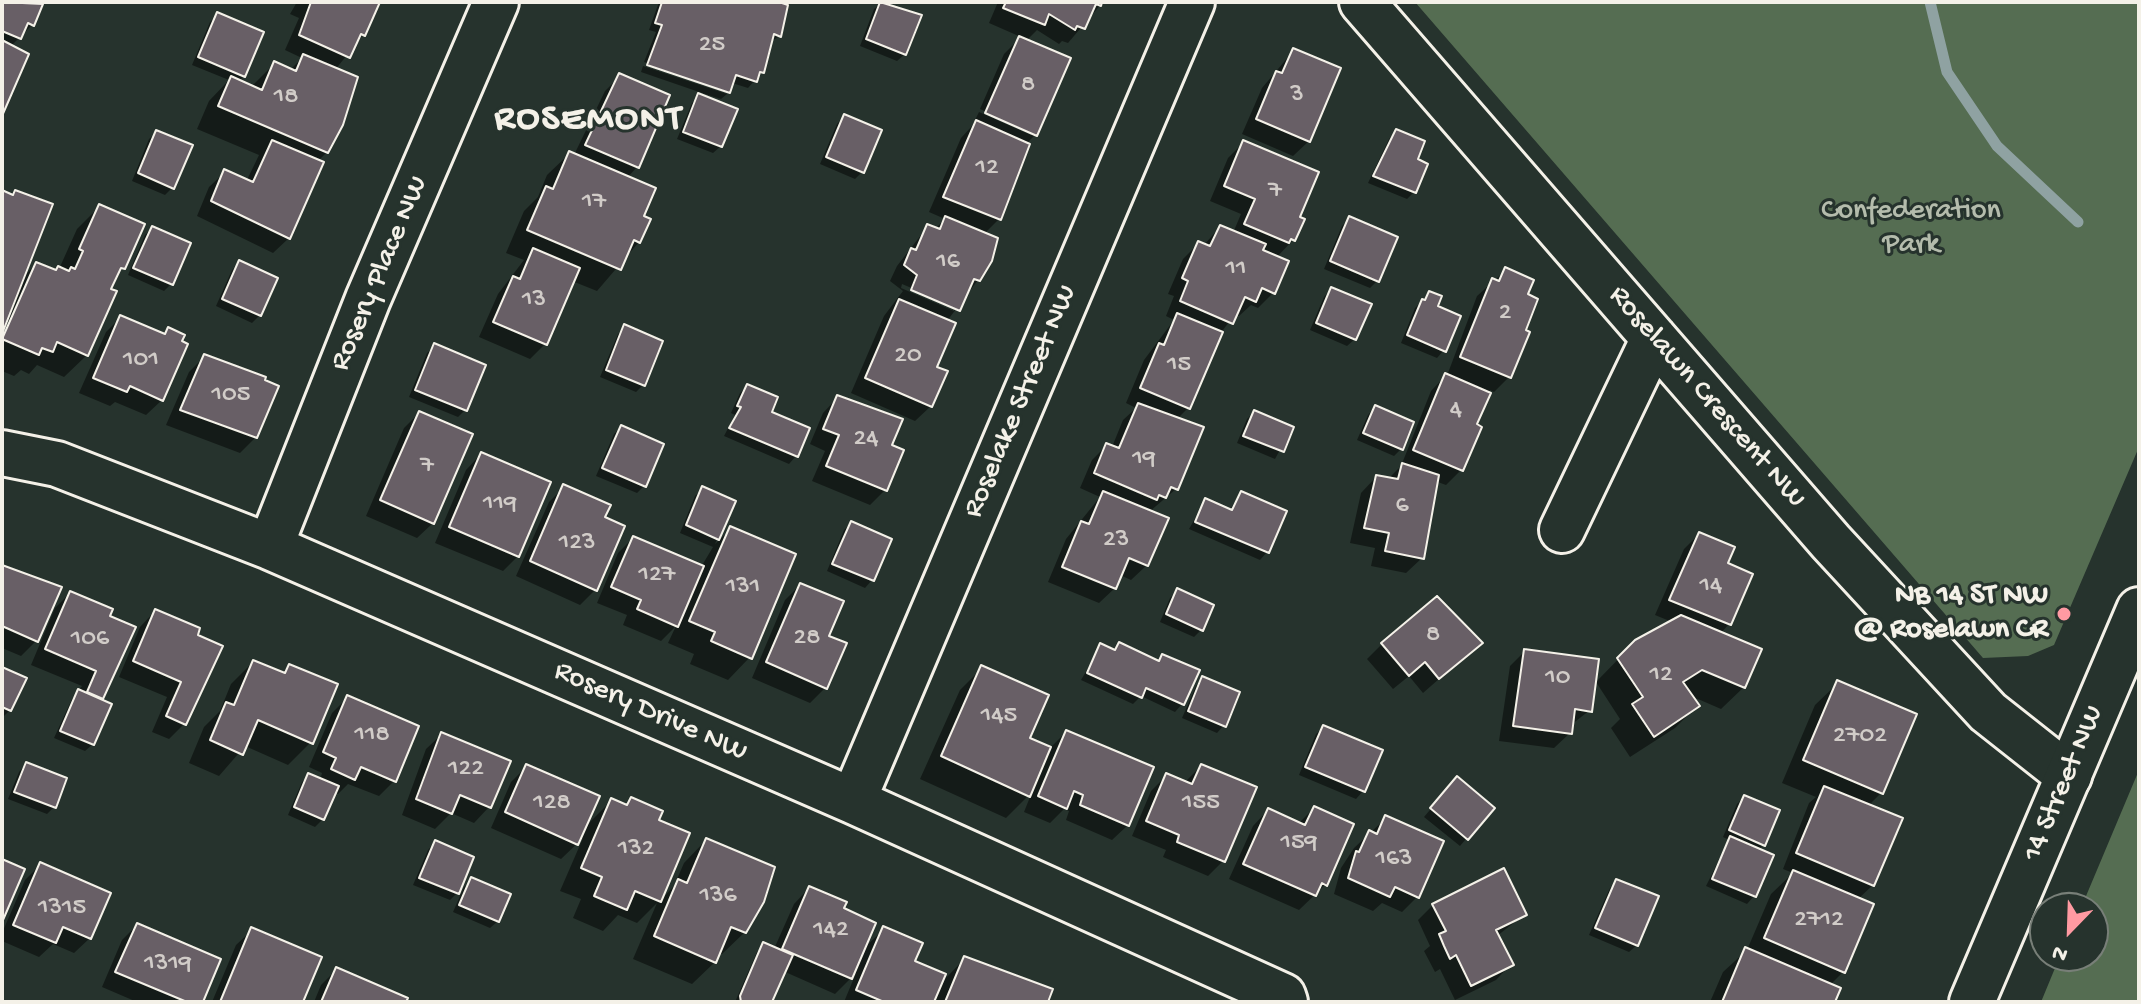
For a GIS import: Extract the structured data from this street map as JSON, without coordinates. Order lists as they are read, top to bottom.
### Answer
{
  "streets": {
    "street": [
      "Rosery Place NW",
      "Roselawn Crescent NW",
      "Roselake Street NW",
      "Rosery Drive NW",
      "14 Street NW"
    ]
  },
  "crossings": [
    ["Rosery Place NW", "Rosery Drive NW"],
    ["Roselawn Crescent NW", "14 Street NW"],
    ["Roselake Street NW", "Rosery Drive NW"]
  ],
  "districts": ["ROSEMONT"],
  "parks": ["Confederation Park"],
  "places": ["NB 14 ST NW @ Roselawn CR"],
  "house_numbers": [
    "25",
    "8",
    "3",
    "18",
    "12",
    "7",
    "17",
    "16",
    "11",
    "13",
    "2",
    "20",
    "101",
    "15",
    "105",
    "4",
    "24",
    "19",
    "7",
    "119",
    "6",
    "23",
    "123",
    "127",
    "14",
    "131",
    "8",
    "28",
    "106",
    "12",
    "10",
    "145",
    "118",
    "2702",
    "122",
    "128",
    "155",
    "159",
    "132",
    "163",
    "136",
    "1315",
    "2712",
    "142",
    "1319"
  ],
  "north": "bottom left"
}
